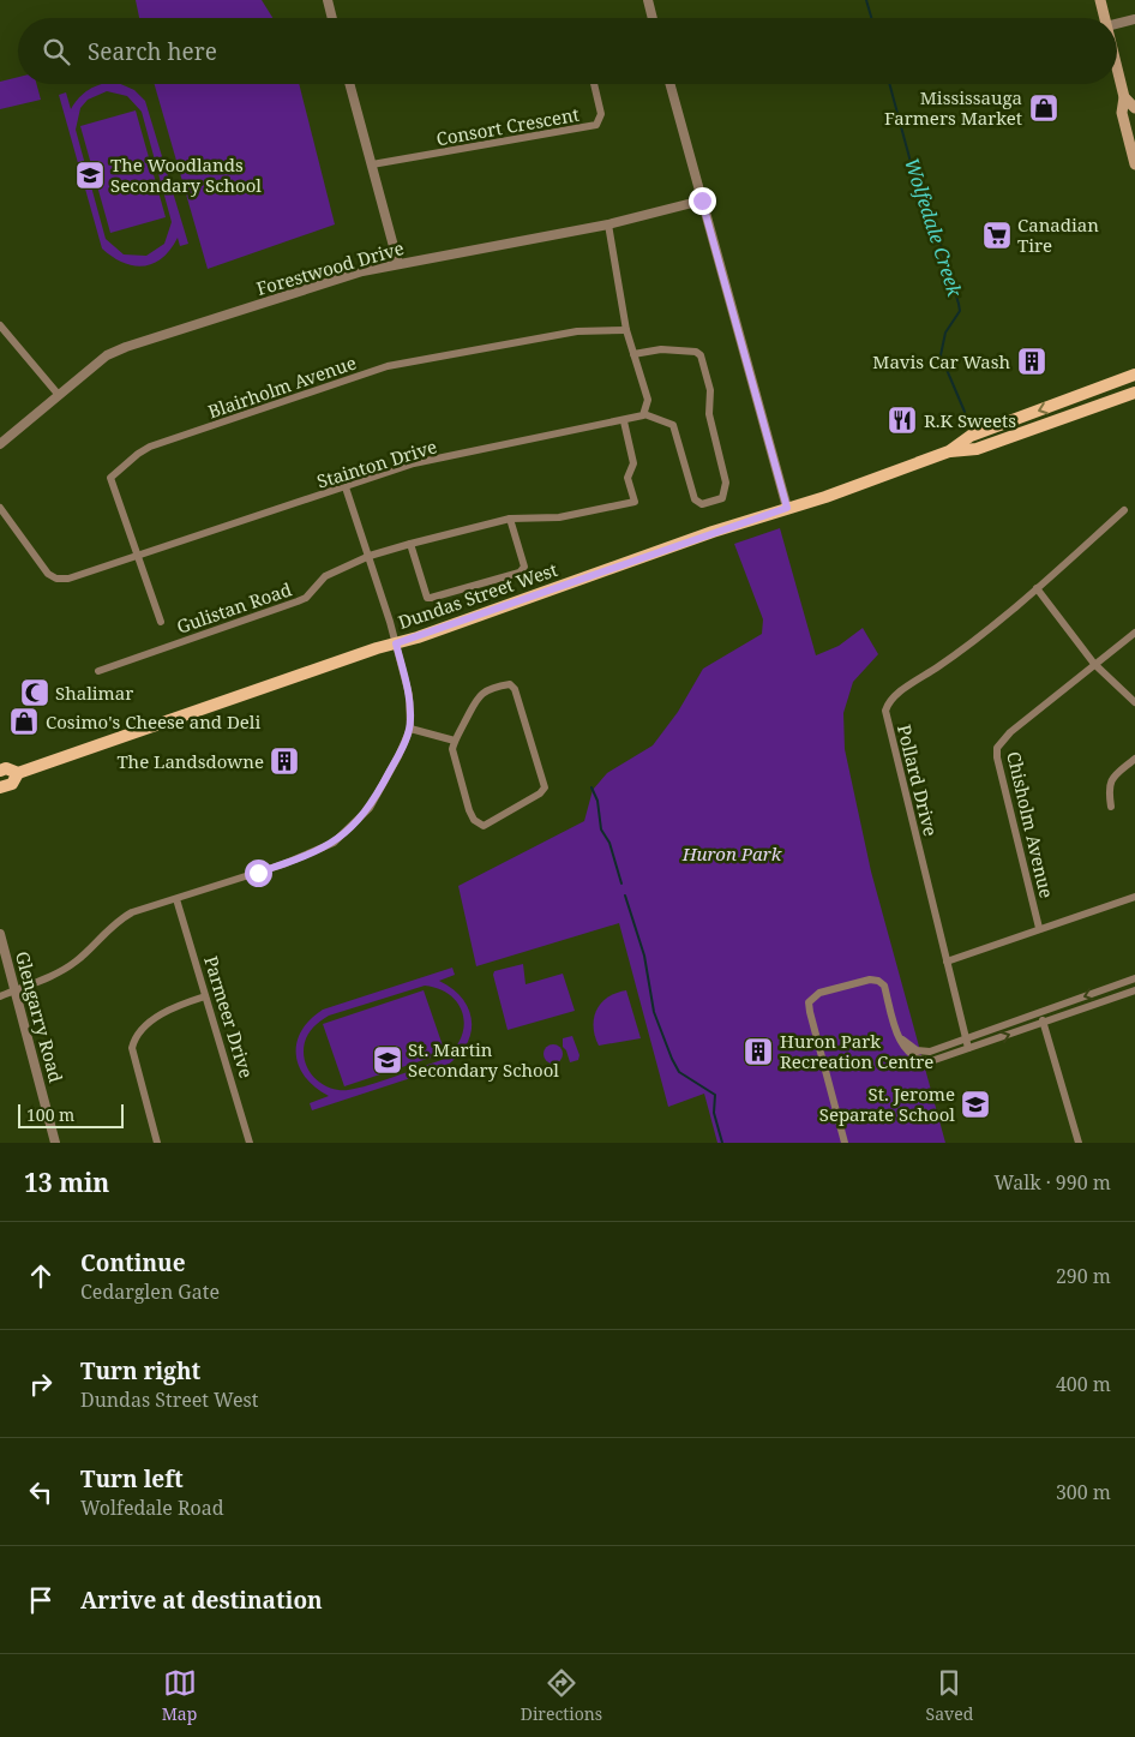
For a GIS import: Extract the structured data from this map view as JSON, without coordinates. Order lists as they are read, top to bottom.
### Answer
{
  "streets": {
    "main road": ["Dundas Street West"],
    "street": [
      "Consort Crescent",
      "Forestwood Drive",
      "Blairholm Avenue",
      "Stainton Drive",
      "Gulistan Road",
      "Pollard Drive",
      "Chisholm Avenue",
      "Glengarry Road",
      "Parmeer Drive"
    ]
  },
  "crossings": [
    ["Blairholm Avenue", "Stainton Drive"],
    ["Stainton Drive", "Gulistan Road"]
  ],
  "water": ["Wolfedale Creek"],
  "parks": ["Huron Park"],
  "places": {
    "shop": ["Mississauga Farmers Market", "Cosimo's Cheese and Deli"],
    "school or university": ["The Woodlands Secondary School", "St. Martin Secondary School", "St. Jerome Separate School"],
    "supermarket": ["Canadian Tire"],
    "building": ["Mavis Car Wash", "The Landsdowne", "Huron Park Recreation Centre"],
    "restaurant": ["R.K Sweets"],
    "mosque": ["Shalimar"]
  },
  "scale_bar": "100 m",
  "page": {
    "search": "Search here",
    "scale": "100 m",
    "heading": ["13 min", "Walk · 990 m"],
    "list": [
      ["Continue", "Cedarglen Gate", "290 m"],
      ["Turn right", "Dundas Street West", "400 m"],
      ["Turn left", "Wolfedale Road", "300 m"],
      "Arrive at destination"
    ],
    "nav": ["Map", "Directions", "Saved"]
  }
}
